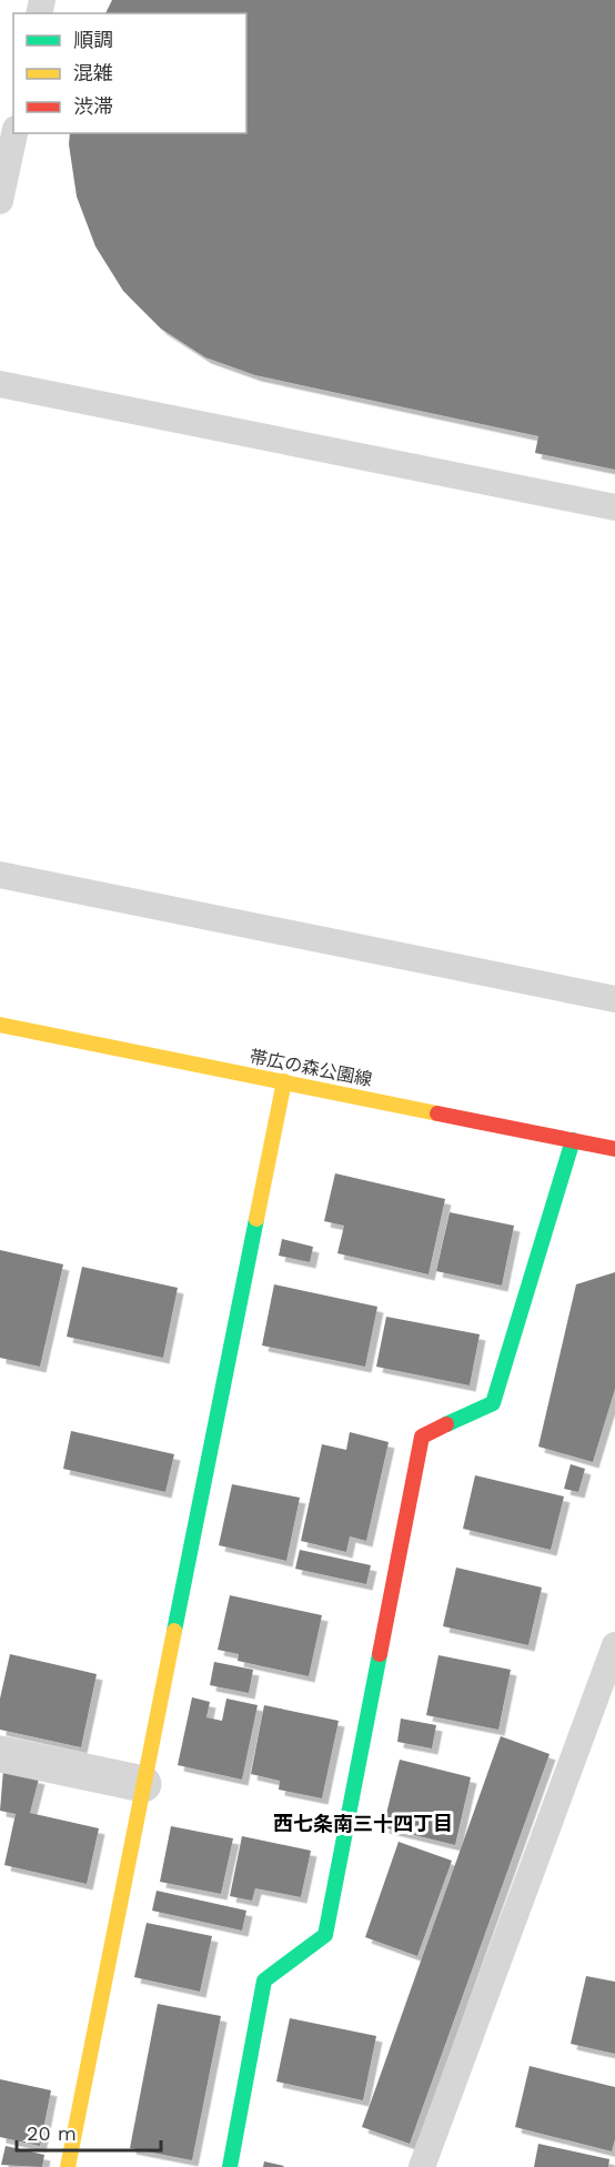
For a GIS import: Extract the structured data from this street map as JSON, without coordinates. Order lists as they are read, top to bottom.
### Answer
{
  "streets": {
    "street": ["帯広の森公園線"]
  },
  "districts": ["西七条南三十四丁目"],
  "legend": ["順調", "混雑", "渋滞"],
  "scale_bar": "20 m"
}
